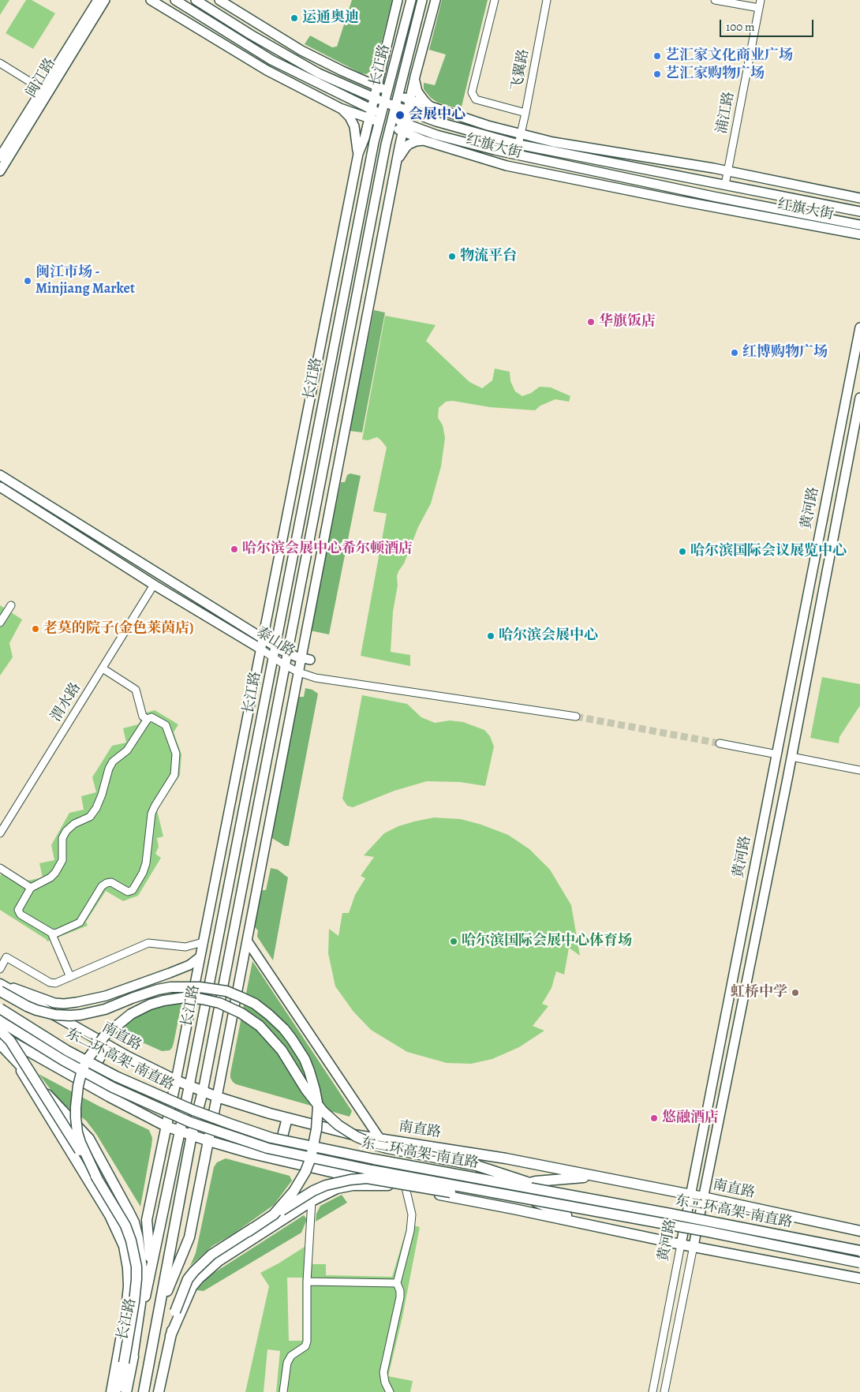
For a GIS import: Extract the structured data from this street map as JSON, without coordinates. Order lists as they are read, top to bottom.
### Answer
{
  "streets": {
    "highway": ["长江路", "南直路", "东二环高架-南直路"],
    "main road": [
      "闽江路",
      "红旗大街",
      "黄河路",
      "泰山路"
    ],
    "street": ["飞翼路", "浦江路", "渭水路"]
  },
  "crossings": [
    ["长江路", "红旗大街"],
    ["长江路", "泰山路"],
    ["长江路", "南直路"],
    ["飞翼路", "红旗大街"],
    ["浦江路", "红旗大街"],
    ["黄河路", "南直路"],
    ["泰山路", "渭水路"]
  ],
  "places": [
    "运通奥迪",
    "艺汇家文化商业广场",
    "艺汇家购物广场",
    "会展中心",
    "物流平台",
    "闽江市场 - Minjiang Market",
    "华旗饭店",
    "红博购物广场",
    "哈尔滨会展中心希尔顿酒店",
    "哈尔滨国际会议展览中心",
    "老莫的院子(金色莱茵店)",
    "哈尔滨会展中心",
    "哈尔滨国际会展中心体育场",
    "虹桥中学",
    "悠融酒店"
  ],
  "scale_bar": "100 m"
}
